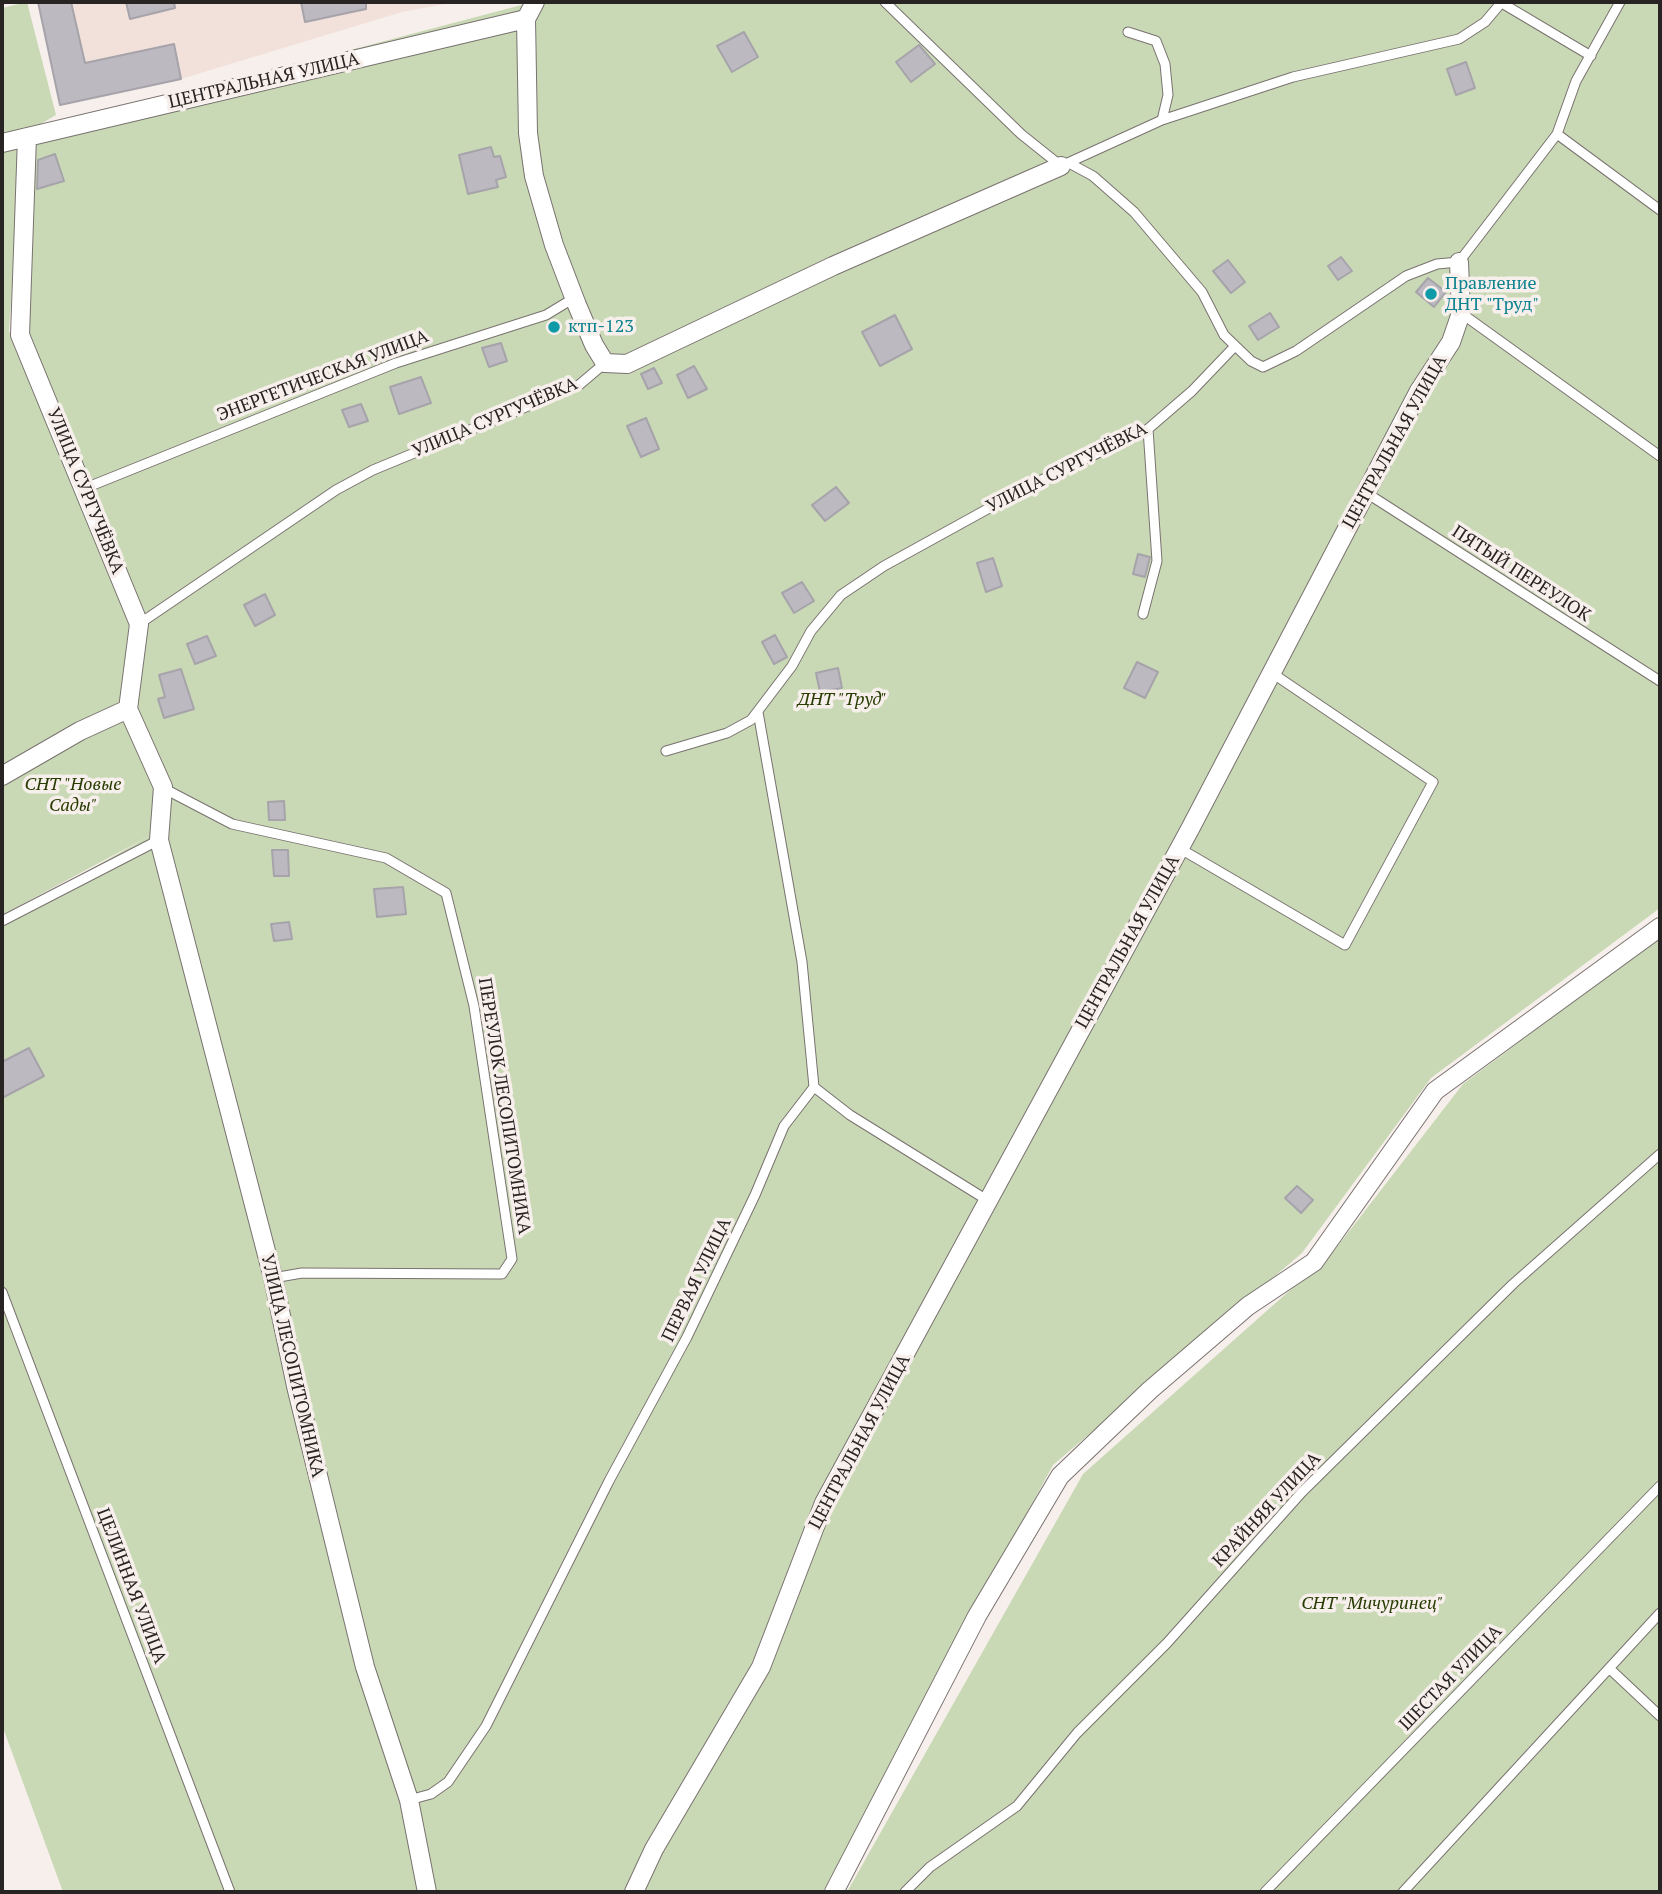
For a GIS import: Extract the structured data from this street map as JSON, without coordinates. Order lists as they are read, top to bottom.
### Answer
{
  "streets": {
    "street": ["ЦЕНТРАЛЬНАЯ УЛИЦА", "УЛИЦА СУРГУЧЁВКА", "УЛИЦА ЛЕСОПИТОМНИКА"],
    "lane": [
      "ЭНЕРГЕТИЧЕСКАЯ УЛИЦА",
      "ПЯТЫЙ ПЕРЕУЛОК",
      "ПЕРЕУЛОК ЛЕСОПИТОМНИКА",
      "ПЕРВАЯ УЛИЦА",
      "КРАЙНЯЯ УЛИЦА",
      "ЦЕЛИННАЯ УЛИЦА",
      "ШЕСТАЯ УЛИЦА"
    ]
  },
  "crossings": [
    ["ЦЕНТРАЛЬНАЯ УЛИЦА", "УЛИЦА СУРГУЧЁВКА"],
    ["ЦЕНТРАЛЬНАЯ УЛИЦА", "ПЯТЫЙ ПЕРЕУЛОК"],
    ["ЭНЕРГЕТИЧЕСКАЯ УЛИЦА", "УЛИЦА СУРГУЧЁВКА"],
    ["ПЕРЕУЛОК ЛЕСОПИТОМНИКА", "УЛИЦА ЛЕСОПИТОМНИКА"],
    ["ПЕРВАЯ УЛИЦА", "УЛИЦА ЛЕСОПИТОМНИКА"]
  ],
  "parks": ["ДНТ \"Труд\"", "СНТ \"Новые Сады\"", "СНТ \"Мичуринец\""],
  "places": ["Правление ДНТ \"Труд\"", "ктп-123"]
}
